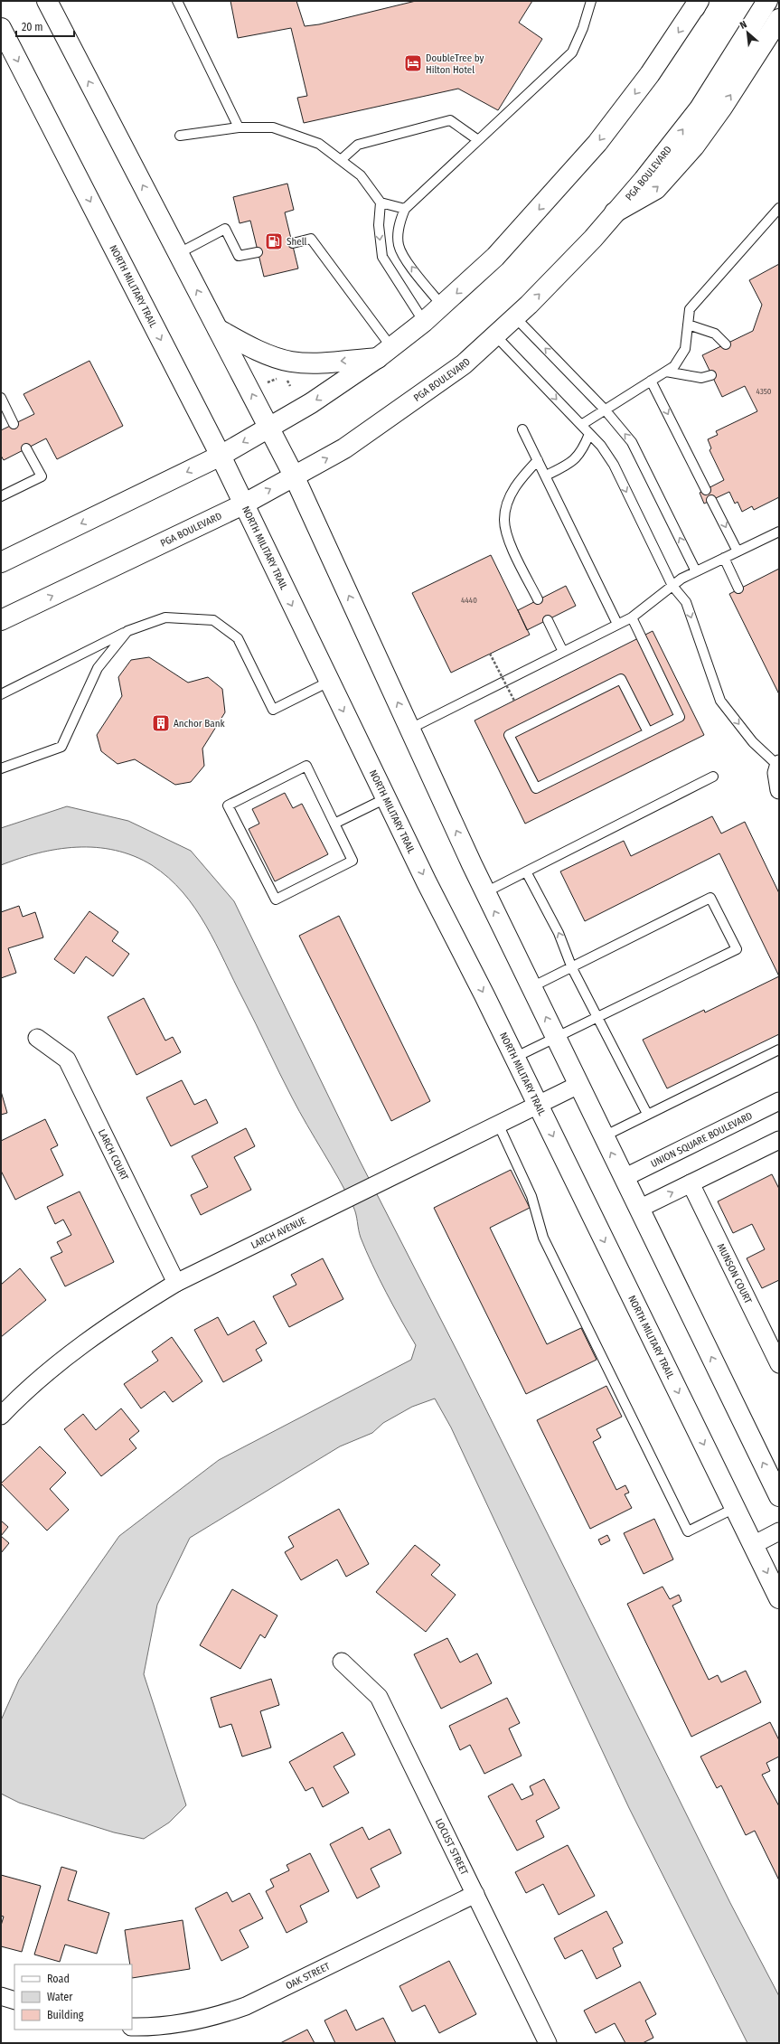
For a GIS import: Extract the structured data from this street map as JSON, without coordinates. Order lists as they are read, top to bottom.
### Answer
{
  "streets": {
    "main road": ["PGA BOULEVARD", "NORTH MILITARY TRAIL"],
    "street": [
      "UNION SQUARE BOULEVARD",
      "LARCH COURT",
      "LARCH AVENUE",
      "MUNSON COURT",
      "LOCUST STREET",
      "OAK STREET"
    ]
  },
  "crossings": [
    ["PGA BOULEVARD", "NORTH MILITARY TRAIL"],
    ["NORTH MILITARY TRAIL", "LARCH AVENUE"],
    ["LARCH COURT", "LARCH AVENUE"],
    ["LOCUST STREET", "OAK STREET"]
  ],
  "places": {
    "hotel": ["DoubleTree by Hilton Hotel"],
    "fuel station": ["Shell"],
    "building": ["Anchor Bank"]
  },
  "house_numbers": ["4350", "4440"],
  "legend": ["Road", "Water", "Building"],
  "scale_bar": "20 m",
  "north": "top left"
}
